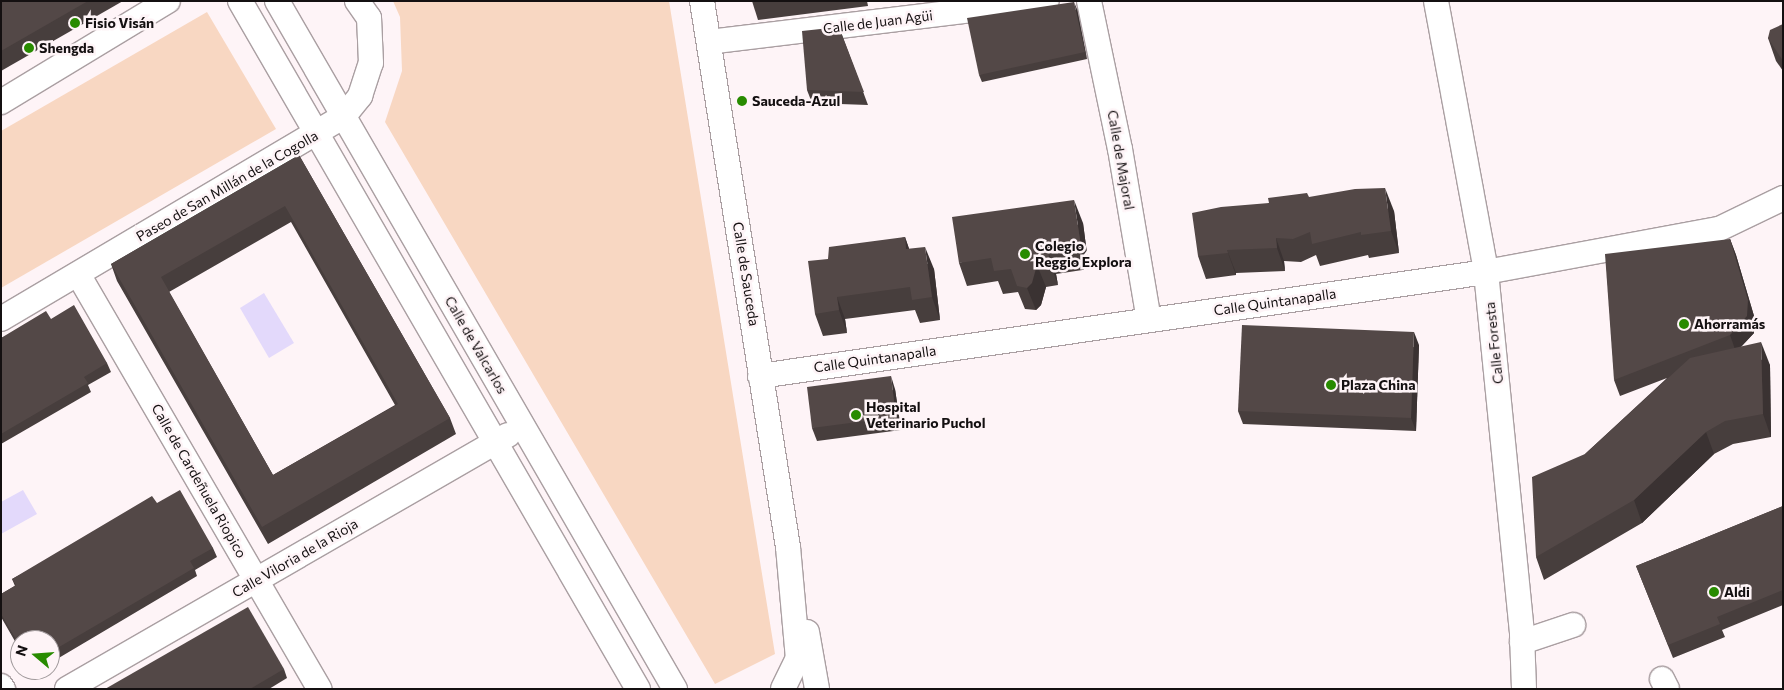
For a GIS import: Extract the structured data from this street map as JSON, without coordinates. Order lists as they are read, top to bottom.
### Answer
{
  "streets": {
    "street": [
      "Calle de Juan Agüi",
      "Calle de Majoral",
      "Paseo de San Millán de la Cogolla",
      "Calle de Sauceda",
      "Calle Quintanapalla",
      "Calle Foresta",
      "Calle de Valcarlos",
      "Calle de Cardeñuela Riopico",
      "Calle Viloria de la Rioja"
    ]
  },
  "crossings": [
    ["Calle de Juan Agüi", "Calle de Sauceda"],
    ["Calle de Majoral", "Calle Quintanapalla"],
    ["Paseo de San Millán de la Cogolla", "Calle de Valcarlos"],
    ["Paseo de San Millán de la Cogolla", "Calle de Cardeñuela Riopico"],
    ["Calle de Sauceda", "Calle Quintanapalla"],
    ["Calle Quintanapalla", "Calle Foresta"],
    ["Calle de Valcarlos", "Calle Viloria de la Rioja"],
    ["Calle de Cardeñuela Riopico", "Calle Viloria de la Rioja"]
  ],
  "places": [
    "Fisio Visán",
    "Shengda",
    "Sauceda-Azul",
    "Colegio Reggio Explora",
    "Ahorramás",
    "Plaza China",
    "Hospital Veterinario Puchol",
    "Aldi"
  ],
  "north": "left"
}
